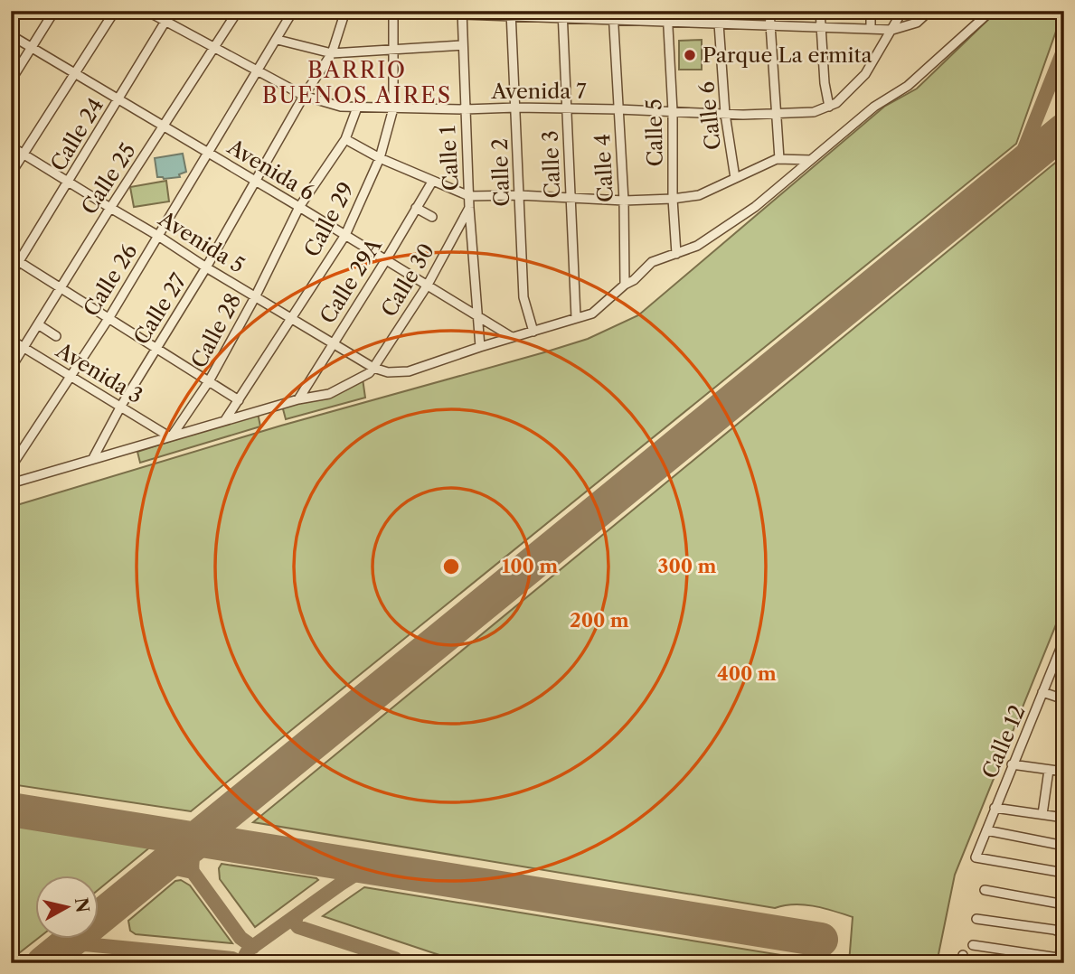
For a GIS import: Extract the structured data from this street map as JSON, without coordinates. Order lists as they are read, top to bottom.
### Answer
{
  "streets": {
    "street": [
      "Avenida 7",
      "Calle 6",
      "Calle 5",
      "Calle 24",
      "Calle 1",
      "Calle 3",
      "Calle 4",
      "Avenida 6",
      "Calle 2",
      "Calle 25",
      "Calle 29",
      "Avenida 5",
      "Calle 26",
      "Calle 30",
      "Calle 29A",
      "Calle 27",
      "Calle 28",
      "Avenida 3",
      "Calle 12"
    ]
  },
  "crossings": [
    ["Avenida 7", "Calle 6"],
    ["Avenida 7", "Calle 5"],
    ["Avenida 7", "Calle 24"],
    ["Avenida 7", "Calle 1"],
    ["Avenida 7", "Calle 3"],
    ["Avenida 7", "Calle 4"],
    ["Avenida 7", "Calle 2"],
    ["Avenida 7", "Calle 25"],
    ["Avenida 7", "Calle 29"],
    ["Avenida 7", "Calle 26"],
    ["Avenida 7", "Calle 27"],
    ["Avenida 7", "Calle 28"],
    ["Calle 24", "Avenida 6"],
    ["Calle 24", "Avenida 5"],
    ["Calle 1", "Avenida 6"],
    ["Calle 1", "Calle 30"],
    ["Avenida 6", "Calle 25"],
    ["Avenida 6", "Calle 29"],
    ["Avenida 6", "Calle 26"],
    ["Avenida 6", "Calle 30"],
    ["Avenida 6", "Calle 29A"],
    ["Avenida 6", "Calle 27"],
    ["Avenida 6", "Calle 28"],
    ["Calle 25", "Avenida 5"],
    ["Calle 25", "Avenida 3"],
    ["Calle 29", "Avenida 5"],
    ["Avenida 5", "Calle 26"],
    ["Avenida 5", "Calle 30"],
    ["Avenida 5", "Calle 29A"],
    ["Avenida 5", "Calle 27"],
    ["Avenida 5", "Calle 28"],
    ["Calle 26", "Avenida 3"],
    ["Calle 27", "Avenida 3"],
    ["Calle 28", "Avenida 3"]
  ],
  "districts": ["BARRIO BUENOS AIRES"],
  "places": ["Parque La ermita"],
  "north": "right",
  "rings": [
    "100 m",
    "300 m",
    "200 m",
    "400 m"
  ]
}
